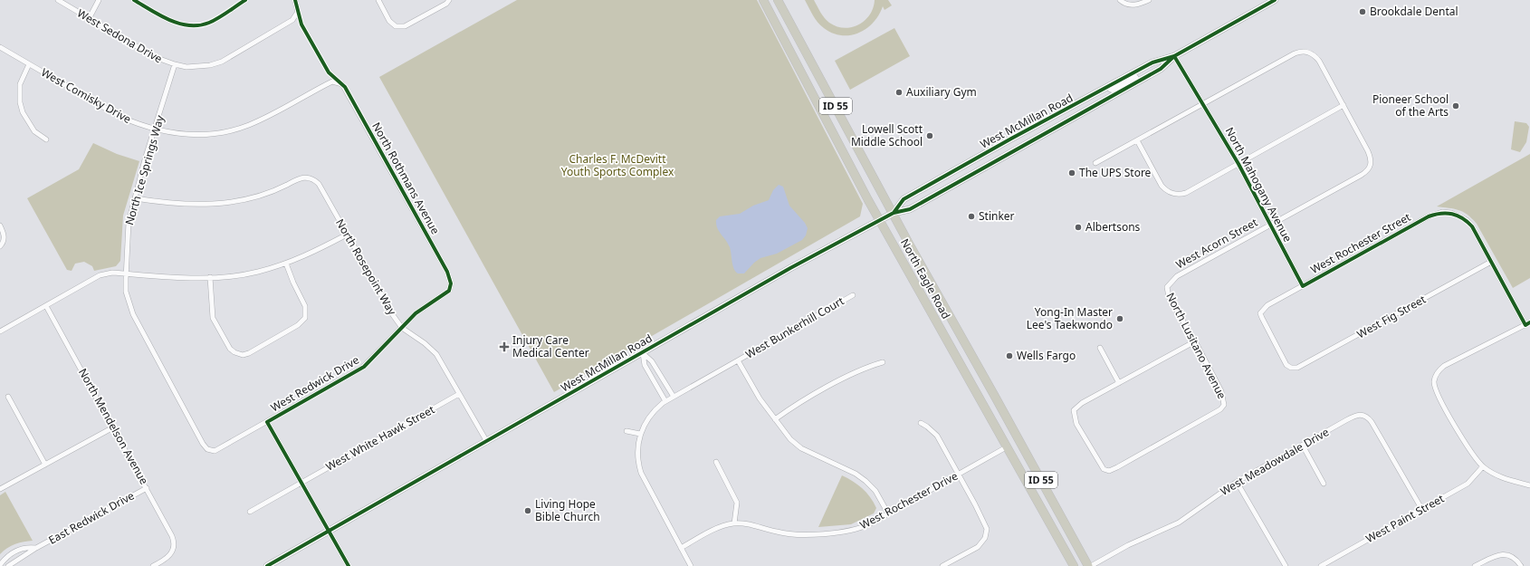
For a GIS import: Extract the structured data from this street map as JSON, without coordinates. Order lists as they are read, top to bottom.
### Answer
{
  "streets": {
    "highway": ["ID 55", "North Eagle Road"],
    "main road": ["West McMillan Road"],
    "street": [
      "West Sedona Drive",
      "West Comisky Drive",
      "North Ice Springs Way",
      "North Rothmans Avenue",
      "North Mahogany Avenue",
      "West Acorn Street",
      "West Rochester Street",
      "North Rosepoint Way",
      "West Fig Street",
      "West Bunkerhill Court",
      "North Lusitano Avenue",
      "West Redwick Drive",
      "North Mendelson Avenue",
      "West White Hawk Street",
      "West Meadowdale Drive",
      "West Rochester Drive",
      "East Redwick Drive",
      "West Paint Street"
    ]
  },
  "crossings": [
    ["West Sedona Drive", "North Ice Springs Way"],
    ["West Comisky Drive", "North Ice Springs Way"],
    ["West Comisky Drive", "North Rothmans Avenue"],
    ["West McMillan Road", "North Mahogany Avenue"],
    ["West McMillan Road", "North Rosepoint Way"],
    ["West McMillan Road", "North Eagle Road"],
    ["North Ice Springs Way", "North Rosepoint Way"],
    ["North Ice Springs Way", "West Redwick Drive"],
    ["North Rothmans Avenue", "West Redwick Drive"],
    ["North Mahogany Avenue", "West Acorn Street"],
    ["North Mahogany Avenue", "West Rochester Street"],
    ["West Acorn Street", "North Lusitano Avenue"],
    ["West Rochester Street", "West Fig Street"],
    ["North Rosepoint Way", "West Redwick Drive"],
    ["North Rosepoint Way", "West White Hawk Street"],
    ["North Eagle Road", "West Rochester Drive"],
    ["North Mendelson Avenue", "East Redwick Drive"],
    ["West Meadowdale Drive", "West Paint Street"]
  ],
  "parks": ["Charles F. McDevitt Youth Sports Complex"],
  "places": {
    "other": [
      "Brookdale Dental",
      "Auxiliary Gym",
      "Pioneer School of the Arts",
      "Lowell Scott Middle School",
      "The UPS Store",
      "Stinker",
      "Albertsons",
      "Yong-In Master Lee's Taekwondo",
      "Wells Fargo",
      "Living Hope Bible Church"
    ],
    "health": ["Injury Care Medical Center"]
  }
}
